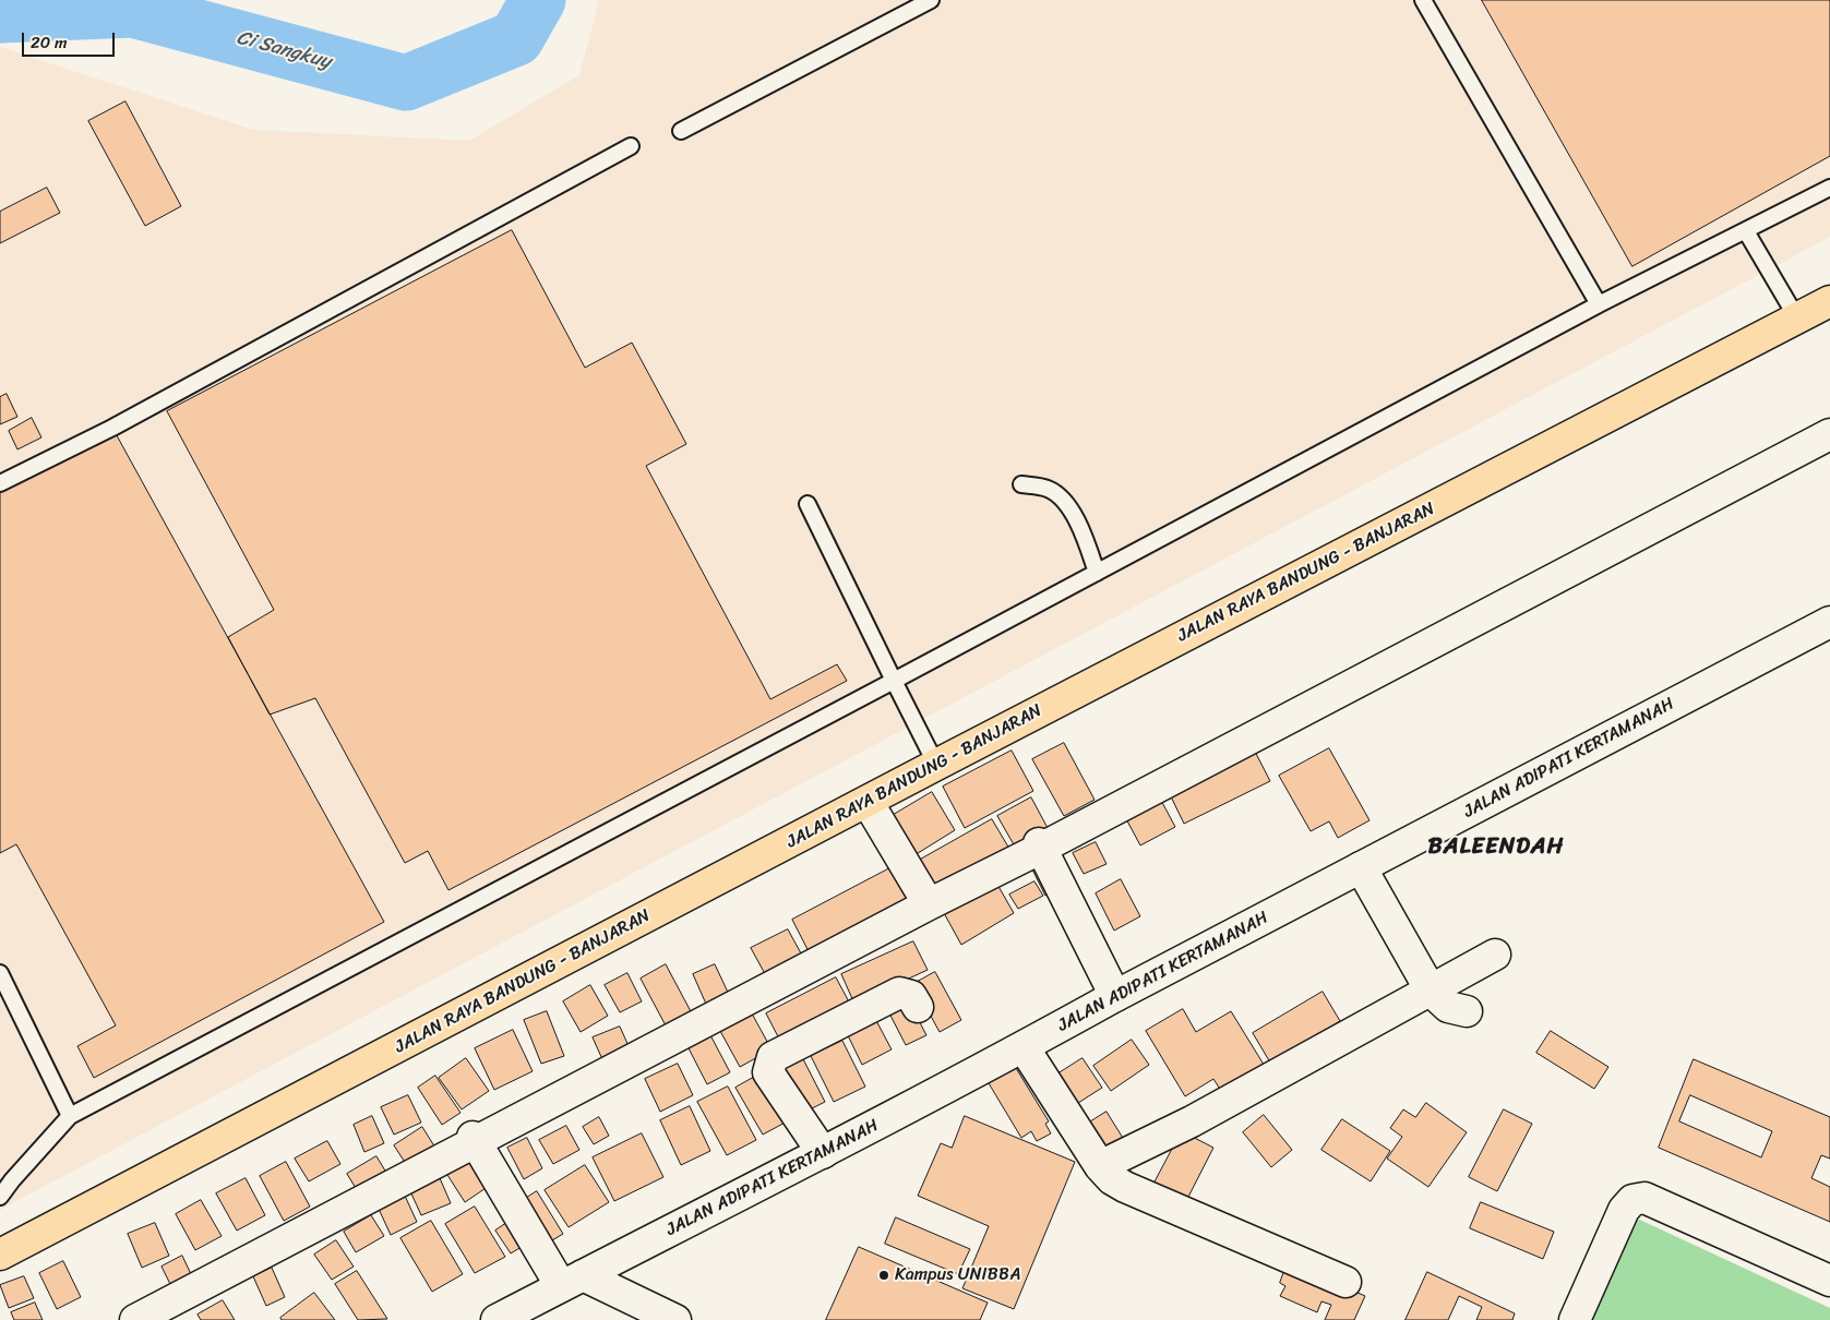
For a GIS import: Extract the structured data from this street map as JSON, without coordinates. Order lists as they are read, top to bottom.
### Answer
{
  "streets": {
    "main road": ["JALAN RAYA BANDUNG - BANJARAN"],
    "street": ["JALAN ADIPATI KERTAMANAH"]
  },
  "districts": ["BALEENDAH"],
  "water": ["Ci Sangkuy"],
  "places": ["Kampus UNIBBA"],
  "scale_bar": "20 m"
}
